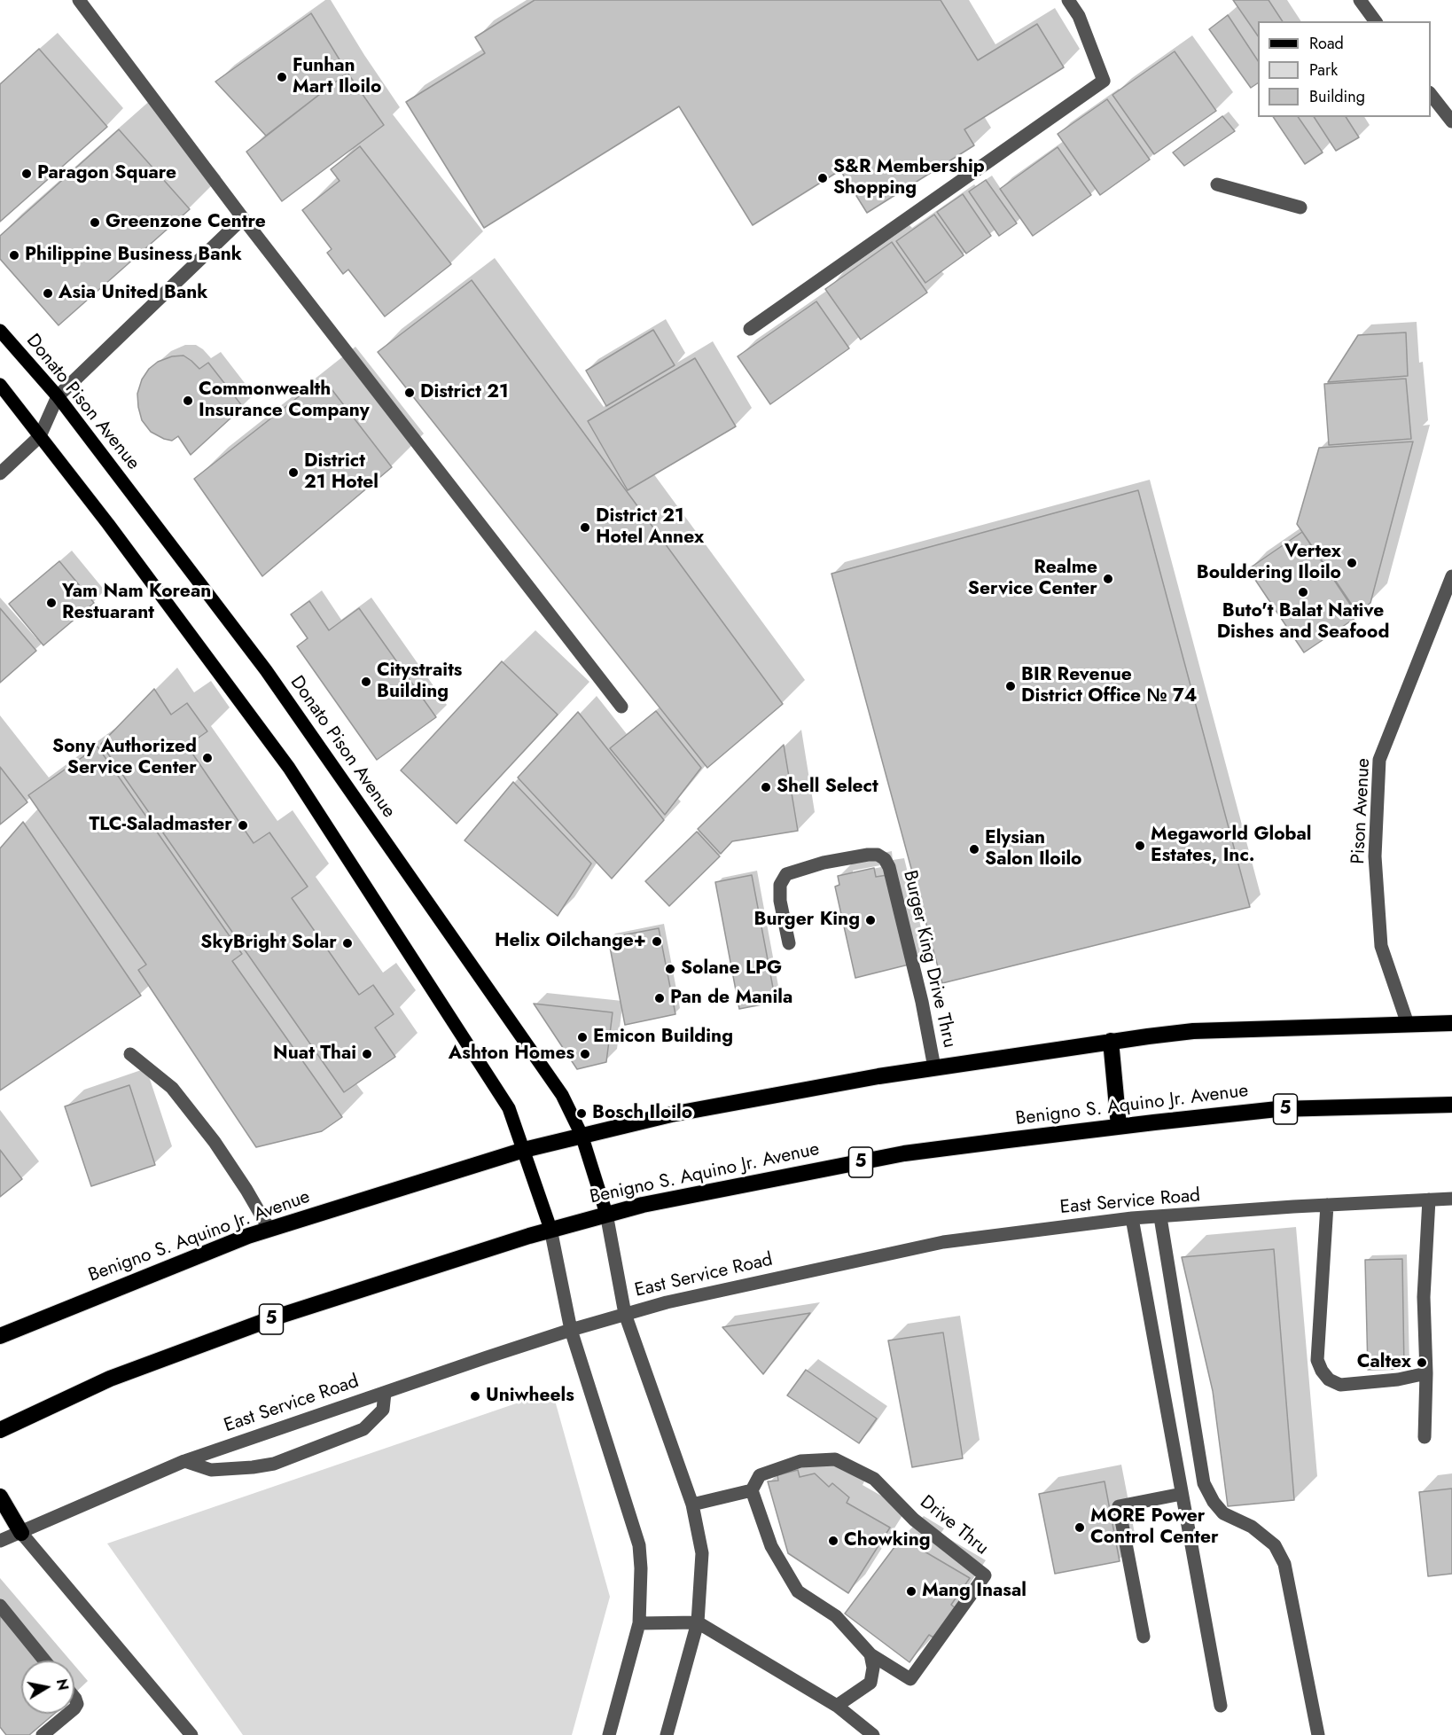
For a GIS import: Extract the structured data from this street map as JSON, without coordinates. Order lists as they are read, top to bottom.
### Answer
{
  "streets": {
    "highway": ["Benigno S. Aquino Jr. Avenue", "5"],
    "main road": ["Donato Pison Avenue"],
    "street": [
      "Pison Avenue",
      "Burger King Drive Thru",
      "East Service Road",
      "Drive Thru"
    ]
  },
  "crossings": [
    ["Donato Pison Avenue", "Benigno S. Aquino Jr. Avenue"],
    ["Pison Avenue", "Benigno S. Aquino Jr. Avenue"],
    ["Burger King Drive Thru", "Benigno S. Aquino Jr. Avenue"]
  ],
  "places": [
    "Funhan Mart Iloilo",
    "Paragon Square",
    "S&R Membership Shopping",
    "Greenzone Centre",
    "Philippine Business Bank",
    "Asia United Bank",
    "District 21",
    "Commonwealth Insurance Company",
    "District 21 Hotel",
    "District 21 Hotel Annex",
    "Vertex Bouldering Iloilo",
    "Realme Service Center",
    "Buto't Balat Native Dishes and Seafood",
    "Yam Nam Korean Restuarant",
    "Citystraits Building",
    "BIR Revenue District Office № 74",
    "Sony Authorized Service Center",
    "Shell Select",
    "TLC-Saladmaster",
    "Megaworld Global Estates, Inc.",
    "Elysian Salon Iloilo",
    "Burger King",
    "Helix Oilchange+",
    "SkyBright Solar",
    "Solane LPG",
    "Pan de Manila",
    "Emicon Building",
    "Nuat Thai",
    "Ashton Homes",
    "Bosch Iloilo",
    "Caltex",
    "Uniwheels",
    "MORE Power Control Center",
    "Chowking",
    "Mang Inasal"
  ],
  "legend": ["Road", "Park", "Building"],
  "north": "right"
}
